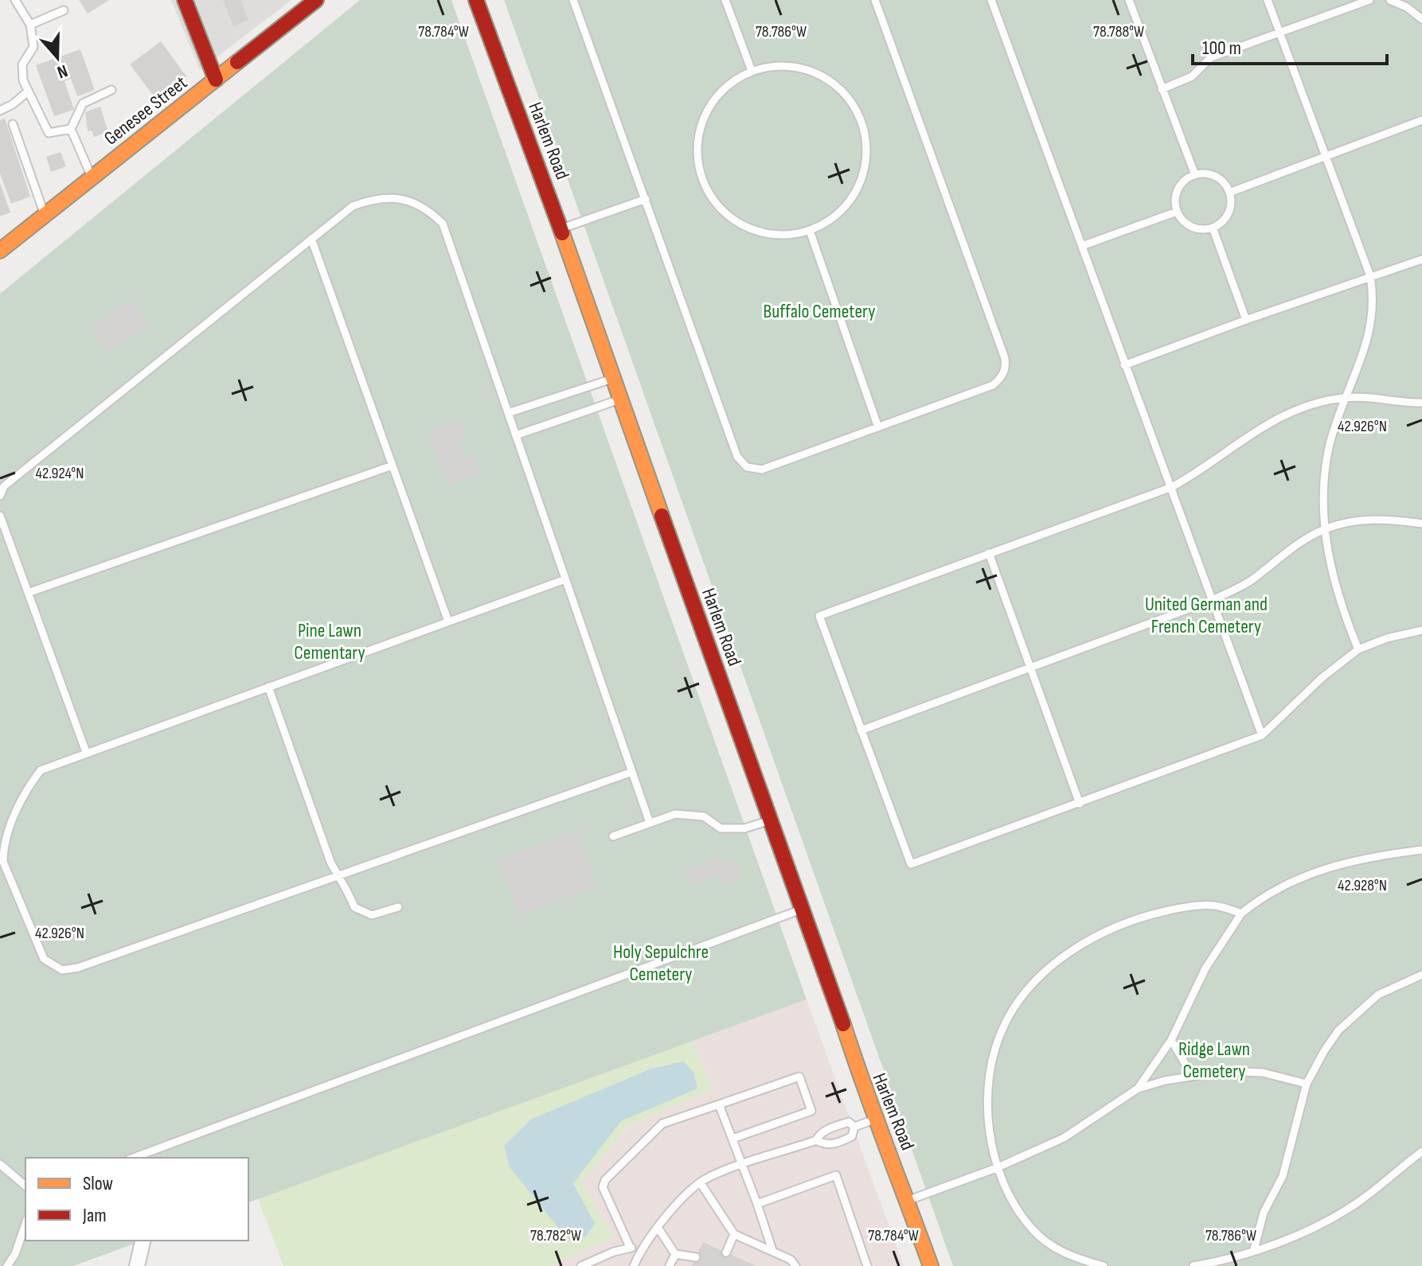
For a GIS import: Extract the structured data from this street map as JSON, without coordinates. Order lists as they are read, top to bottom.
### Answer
{
  "streets": {
    "main road": ["Genesee Street", "Harlem Road"]
  },
  "parks": [
    "Buffalo Cemetery",
    "United German and French Cemetery",
    "Pine Lawn Cementary",
    "Holy Sepulchre Cemetery",
    "Ridge Lawn Cemetery"
  ],
  "legend": ["Slow", "Jam"],
  "scale_bar": "100 m",
  "north": "bottom",
  "coordinates": [
    "78.784°W",
    "78.786°W",
    "78.788°W",
    "42.926°N",
    "42.924°N",
    "42.928°N",
    "78.782°W"
  ]
}
